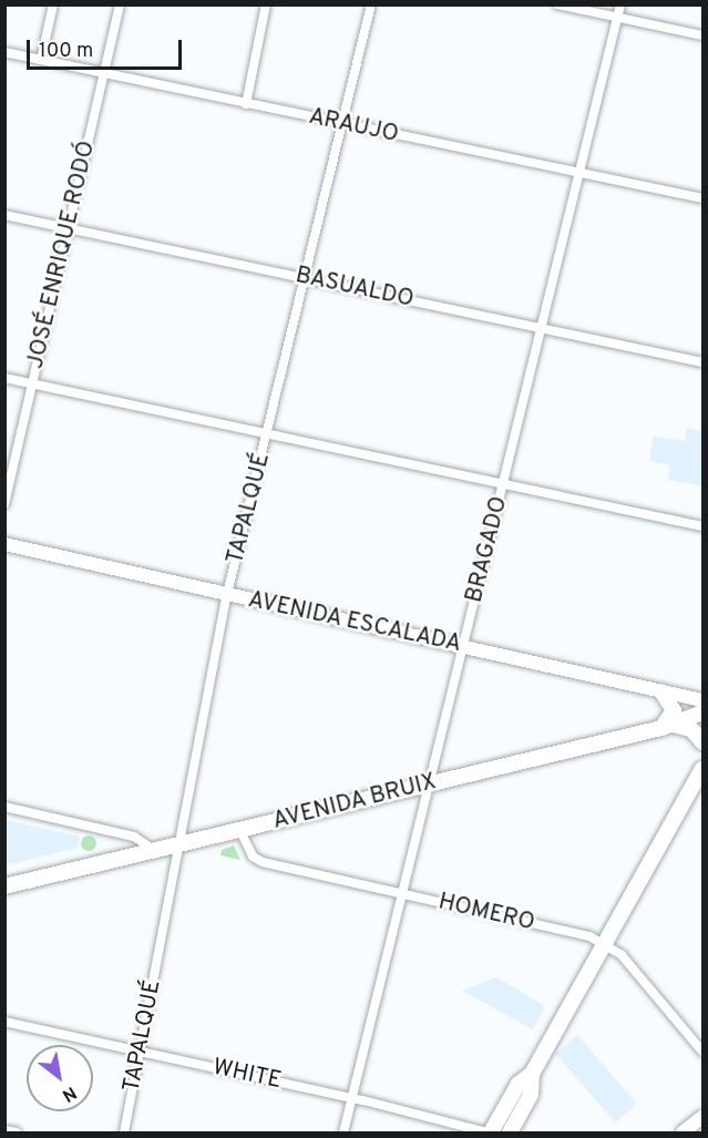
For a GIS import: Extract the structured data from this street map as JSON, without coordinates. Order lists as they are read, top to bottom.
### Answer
{
  "streets": {
    "main road": ["AVENIDA BRUIX"],
    "street": [
      "ARAUJO",
      "JOSÉ ENRIQUE RODÓ",
      "BASUALDO",
      "TAPALQUÉ",
      "BRAGADO",
      "AVENIDA ESCALADA",
      "HOMERO",
      "WHITE"
    ]
  },
  "crossings": [
    ["ARAUJO", "JOSÉ ENRIQUE RODÓ"],
    ["ARAUJO", "TAPALQUÉ"],
    ["ARAUJO", "BRAGADO"],
    ["JOSÉ ENRIQUE RODÓ", "BASUALDO"],
    ["BASUALDO", "TAPALQUÉ"],
    ["BASUALDO", "BRAGADO"],
    ["TAPALQUÉ", "AVENIDA ESCALADA"],
    ["TAPALQUÉ", "AVENIDA BRUIX"],
    ["TAPALQUÉ", "WHITE"],
    ["BRAGADO", "AVENIDA ESCALADA"],
    ["BRAGADO", "AVENIDA BRUIX"],
    ["BRAGADO", "HOMERO"],
    ["BRAGADO", "WHITE"],
    ["AVENIDA BRUIX", "HOMERO"]
  ],
  "scale_bar": "100 m",
  "north": "bottom right"
}
